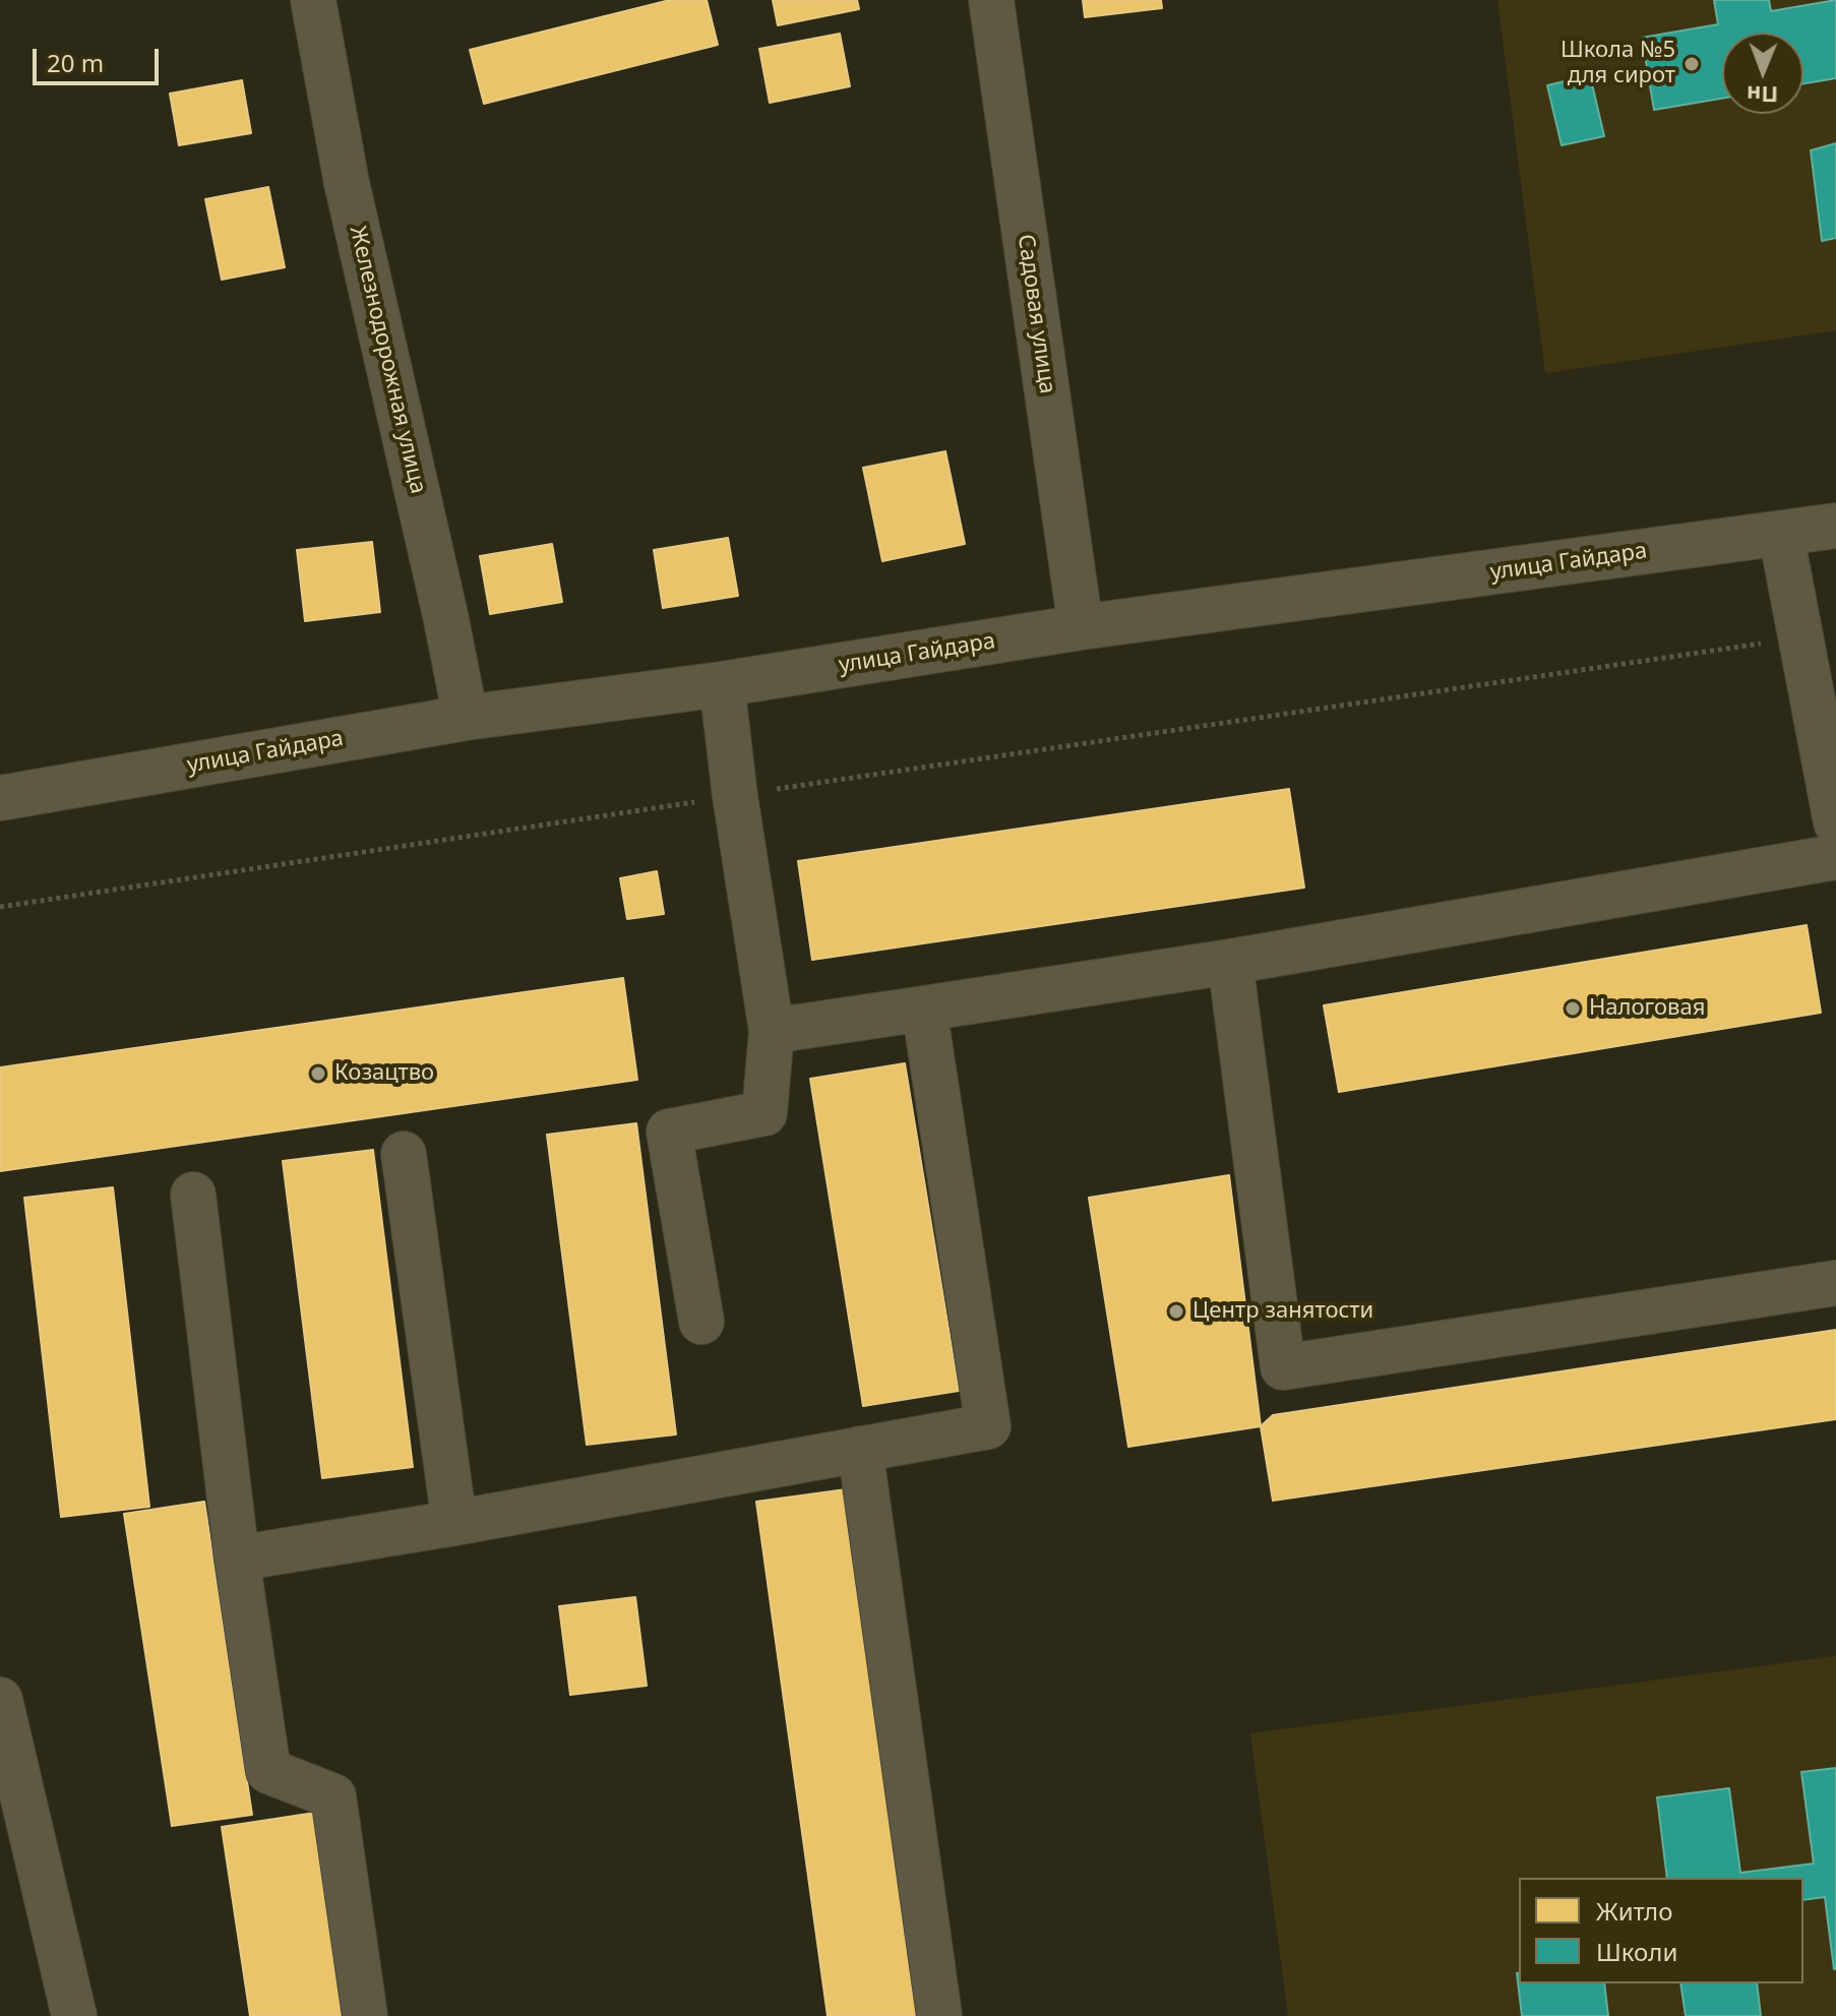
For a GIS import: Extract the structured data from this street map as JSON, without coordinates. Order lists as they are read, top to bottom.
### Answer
{
  "streets": {
    "street": ["Садовая улица", "Железнодорожная улица", "улица Гайдара"]
  },
  "crossings": [
    ["Садовая улица", "улица Гайдара"],
    ["Железнодорожная улица", "улица Гайдара"]
  ],
  "places": [
    "Школа №5 для сирот",
    "Налоговая",
    "Козацтво",
    "Центр занятости"
  ],
  "legend": ["Житло", "Школи"],
  "scale_bar": "20 m",
  "north": "bottom"
}
